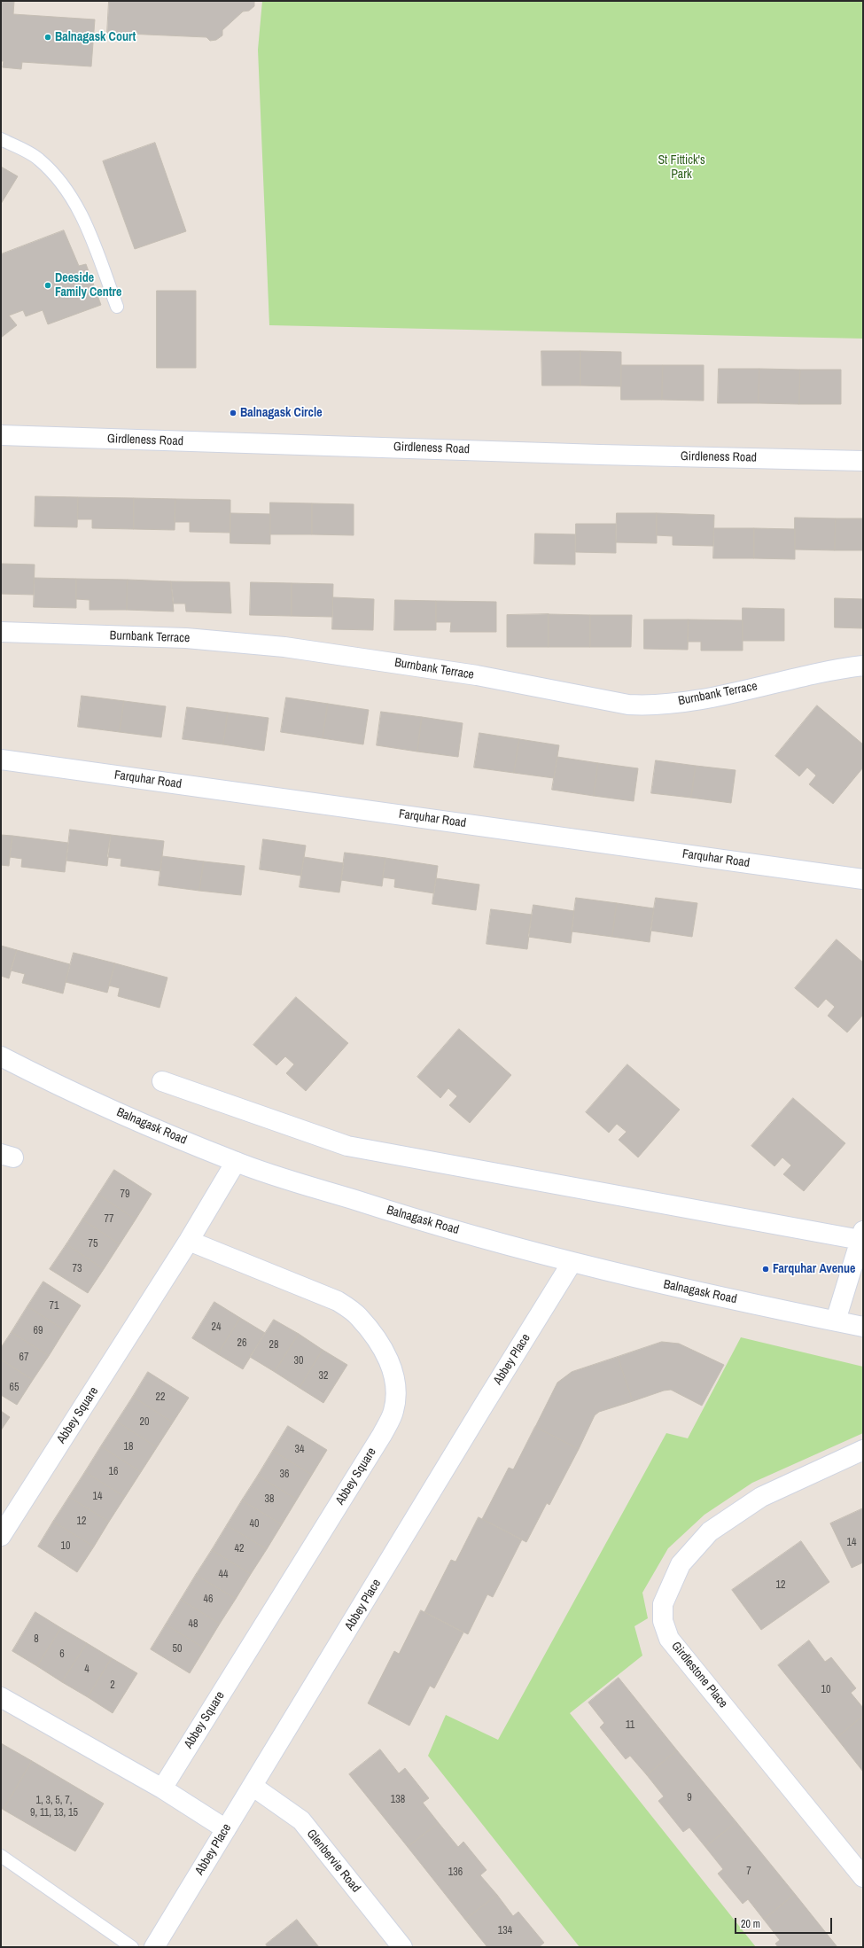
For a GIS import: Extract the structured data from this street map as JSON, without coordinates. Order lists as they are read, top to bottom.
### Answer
{
  "streets": {
    "street": [
      "Girdleness Road",
      "Burnbank Terrace",
      "Farquhar Road",
      "Balnagask Road",
      "Abbey Place",
      "Abbey Square",
      "Girdlestone Place",
      "Glenbervie Road"
    ]
  },
  "crossings": [
    ["Balnagask Road", "Abbey Place"],
    ["Balnagask Road", "Abbey Square"],
    ["Abbey Place", "Glenbervie Road"]
  ],
  "parks": ["St Fittick's Park"],
  "places": [
    "Balnagask Court",
    "Deeside Family Centre",
    "Balnagask Circle",
    "Farquhar Avenue"
  ],
  "house_numbers": [
    "79",
    "77",
    "75",
    "73",
    "71",
    "24",
    "69",
    "26",
    "28",
    "67",
    "30",
    "32",
    "65",
    "22",
    "20",
    "18",
    "34",
    "16",
    "36",
    "14",
    "38",
    "12",
    "40",
    "14",
    "10",
    "42",
    "44",
    "12",
    "46",
    "48",
    "8",
    "50",
    "6",
    "4",
    "2",
    "10",
    "11",
    "9",
    "138",
    "1, 3, 5, 7, 9, 11, 13, 15",
    "7",
    "136",
    "134"
  ],
  "scale_bar": "20 m"
}
